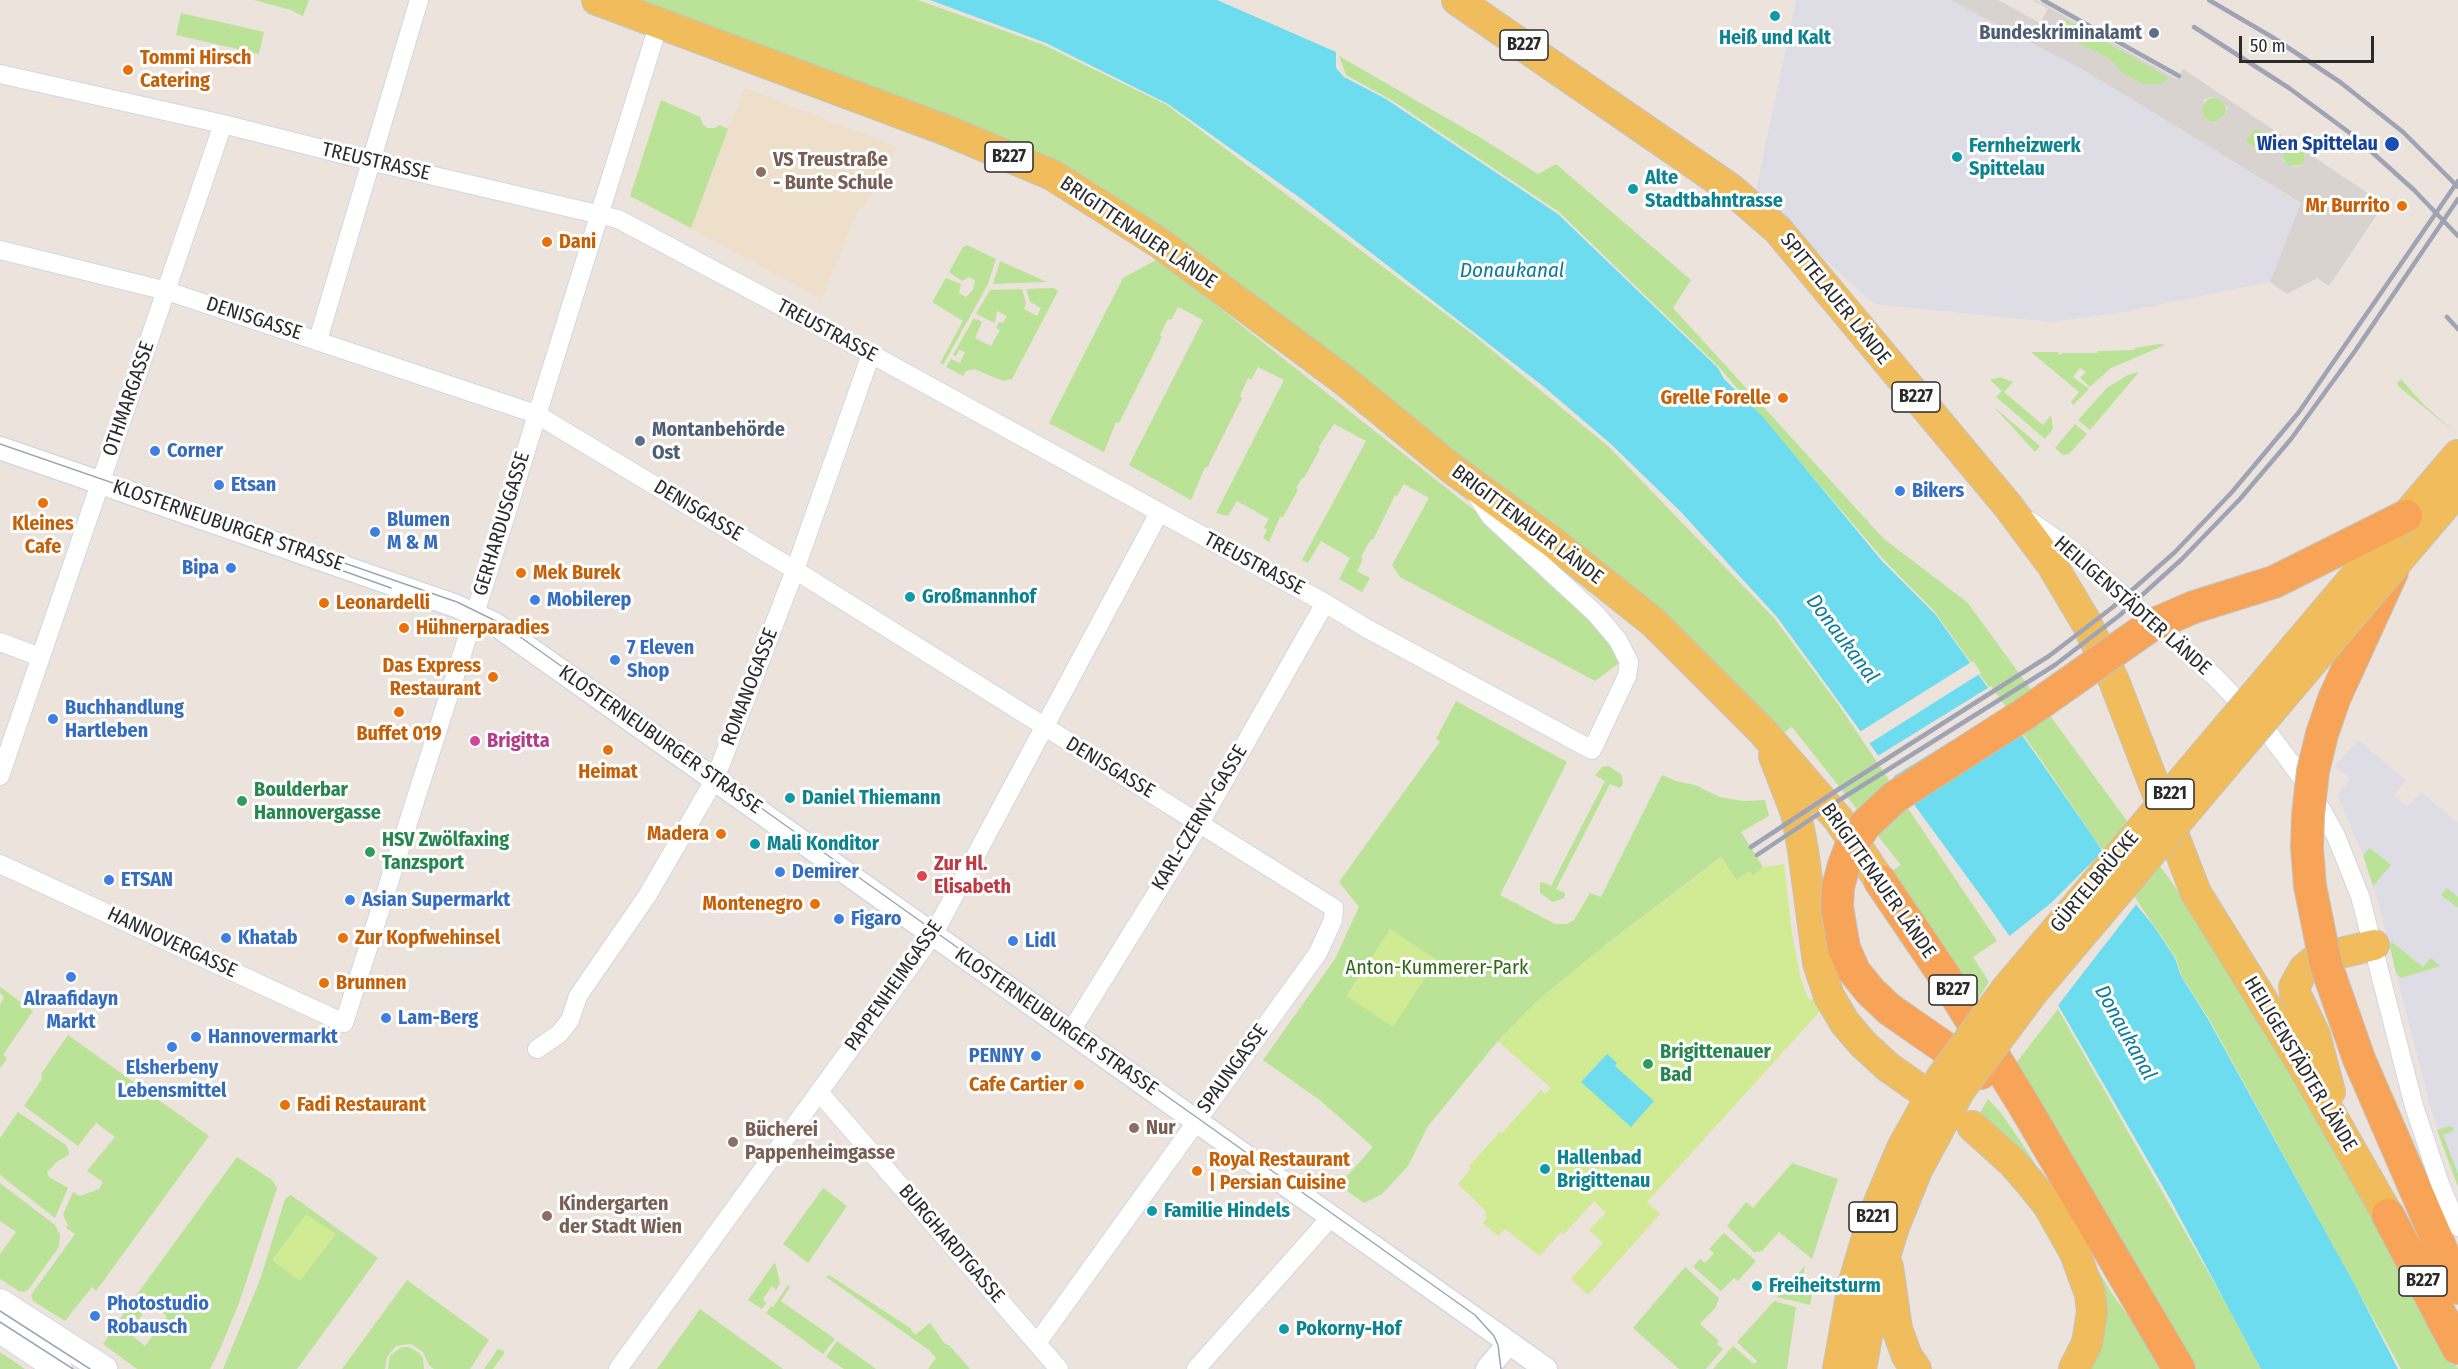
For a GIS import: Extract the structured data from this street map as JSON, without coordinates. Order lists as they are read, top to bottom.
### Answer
{
  "streets": {
    "highway": ["B227", "BRIGITTENAUER LÄNDE", "HEILIGENSTÄDTER LÄNDE"],
    "main road": ["SPITTELAUER LÄNDE", "B221", "GÜRTELBRÜCKE"],
    "street": [
      "TREUSTRASSE",
      "DENISGASSE",
      "OTHMARGASSE",
      "GERHARDUSGASSE",
      "KLOSTERNEUBURGER STRASSE",
      "ROMANOGASSE",
      "KARL-CZERNY-GASSE",
      "HANNOVERGASSE",
      "PAPPENHEIMGASSE",
      "SPAUNGASSE",
      "BURGHARDTGASSE"
    ]
  },
  "crossings": [
    ["TREUSTRASSE", "BRIGITTENAUER LÄNDE"],
    ["TREUSTRASSE", "OTHMARGASSE"],
    ["TREUSTRASSE", "GERHARDUSGASSE"],
    ["TREUSTRASSE", "ROMANOGASSE"],
    ["TREUSTRASSE", "KARL-CZERNY-GASSE"],
    ["TREUSTRASSE", "PAPPENHEIMGASSE"],
    ["BRIGITTENAUER LÄNDE", "GERHARDUSGASSE"],
    ["SPITTELAUER LÄNDE", "HEILIGENSTÄDTER LÄNDE"],
    ["DENISGASSE", "OTHMARGASSE"],
    ["DENISGASSE", "GERHARDUSGASSE"],
    ["DENISGASSE", "ROMANOGASSE"],
    ["DENISGASSE", "KARL-CZERNY-GASSE"],
    ["DENISGASSE", "PAPPENHEIMGASSE"],
    ["DENISGASSE", "SPAUNGASSE"],
    ["OTHMARGASSE", "KLOSTERNEUBURGER STRASSE"],
    ["GERHARDUSGASSE", "KLOSTERNEUBURGER STRASSE"],
    ["GERHARDUSGASSE", "HANNOVERGASSE"],
    ["KLOSTERNEUBURGER STRASSE", "ROMANOGASSE"],
    ["KLOSTERNEUBURGER STRASSE", "KARL-CZERNY-GASSE"],
    ["KLOSTERNEUBURGER STRASSE", "PAPPENHEIMGASSE"],
    ["KLOSTERNEUBURGER STRASSE", "SPAUNGASSE"],
    ["PAPPENHEIMGASSE", "BURGHARDTGASSE"],
    ["SPAUNGASSE", "BURGHARDTGASSE"]
  ],
  "water": ["Donaukanal"],
  "parks": ["Anton-Kummerer-Park"],
  "places": [
    "Heiß und Kalt",
    "Bundeskriminalamt",
    "Tommi Hirsch Catering",
    "Wien Spittelau",
    "Fernheizwerk Spittelau",
    "VS Treustraße - Bunte Schule",
    "Alte Stadtbahntrasse",
    "Mr Burrito",
    "Dani",
    "Grelle Forelle",
    "Montanbehörde Ost",
    "Corner",
    "Etsan",
    "Bikers",
    "Kleines Cafe",
    "Blumen M & M",
    "Bipa",
    "Mek Burek",
    "Großmannhof",
    "Mobilerep",
    "Leonardelli",
    "Hühnerparadies",
    "7 Eleven Shop",
    "Das Express Restaurant",
    "Buffet 019",
    "Buchhandlung Hartleben",
    "Brigitta",
    "Heimat",
    "Daniel Thiemann",
    "Boulderbar Hannovergasse",
    "Madera",
    "Mali Konditor",
    "HSV Zwölfaxing Tanzsport",
    "Demirer",
    "Zur Hl. Elisabeth",
    "ETSAN",
    "Asian Supermarkt",
    "Montenegro",
    "Figaro",
    "Khatab",
    "Zur Kopfwehinsel",
    "Lidl",
    "Alraafidayn Markt",
    "Brunnen",
    "Lam-Berg",
    "Hannovermarkt",
    "Elsherbeny Lebensmittel",
    "PENNY",
    "Brigittenauer Bad",
    "Cafe Cartier",
    "Fadi Restaurant",
    "Nur",
    "Bücherei Pappenheimgasse",
    "Hallenbad Brigittenau",
    "Royal Restaurant | Persian Cuisine",
    "Familie Hindels",
    "Kindergarten der Stadt Wien",
    "Freiheitsturm",
    "Photostudio Robausch",
    "Pokorny-Hof"
  ],
  "scale_bar": "50 m"
}
